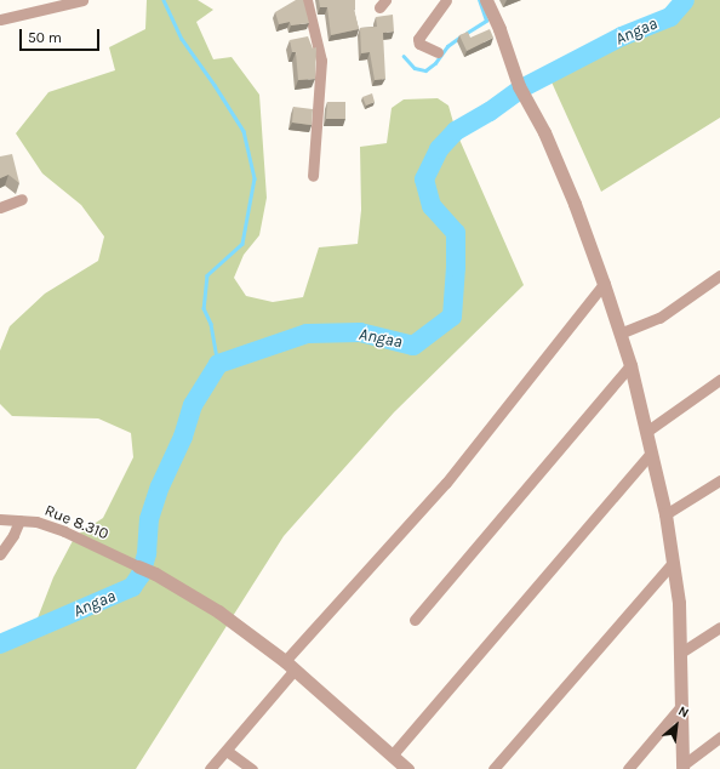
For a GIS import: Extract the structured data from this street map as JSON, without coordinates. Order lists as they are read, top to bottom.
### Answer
{
  "streets": {
    "street": ["Rue 8.310"]
  },
  "water": ["Angaa"],
  "scale_bar": "50 m",
  "north": "top right"
}
